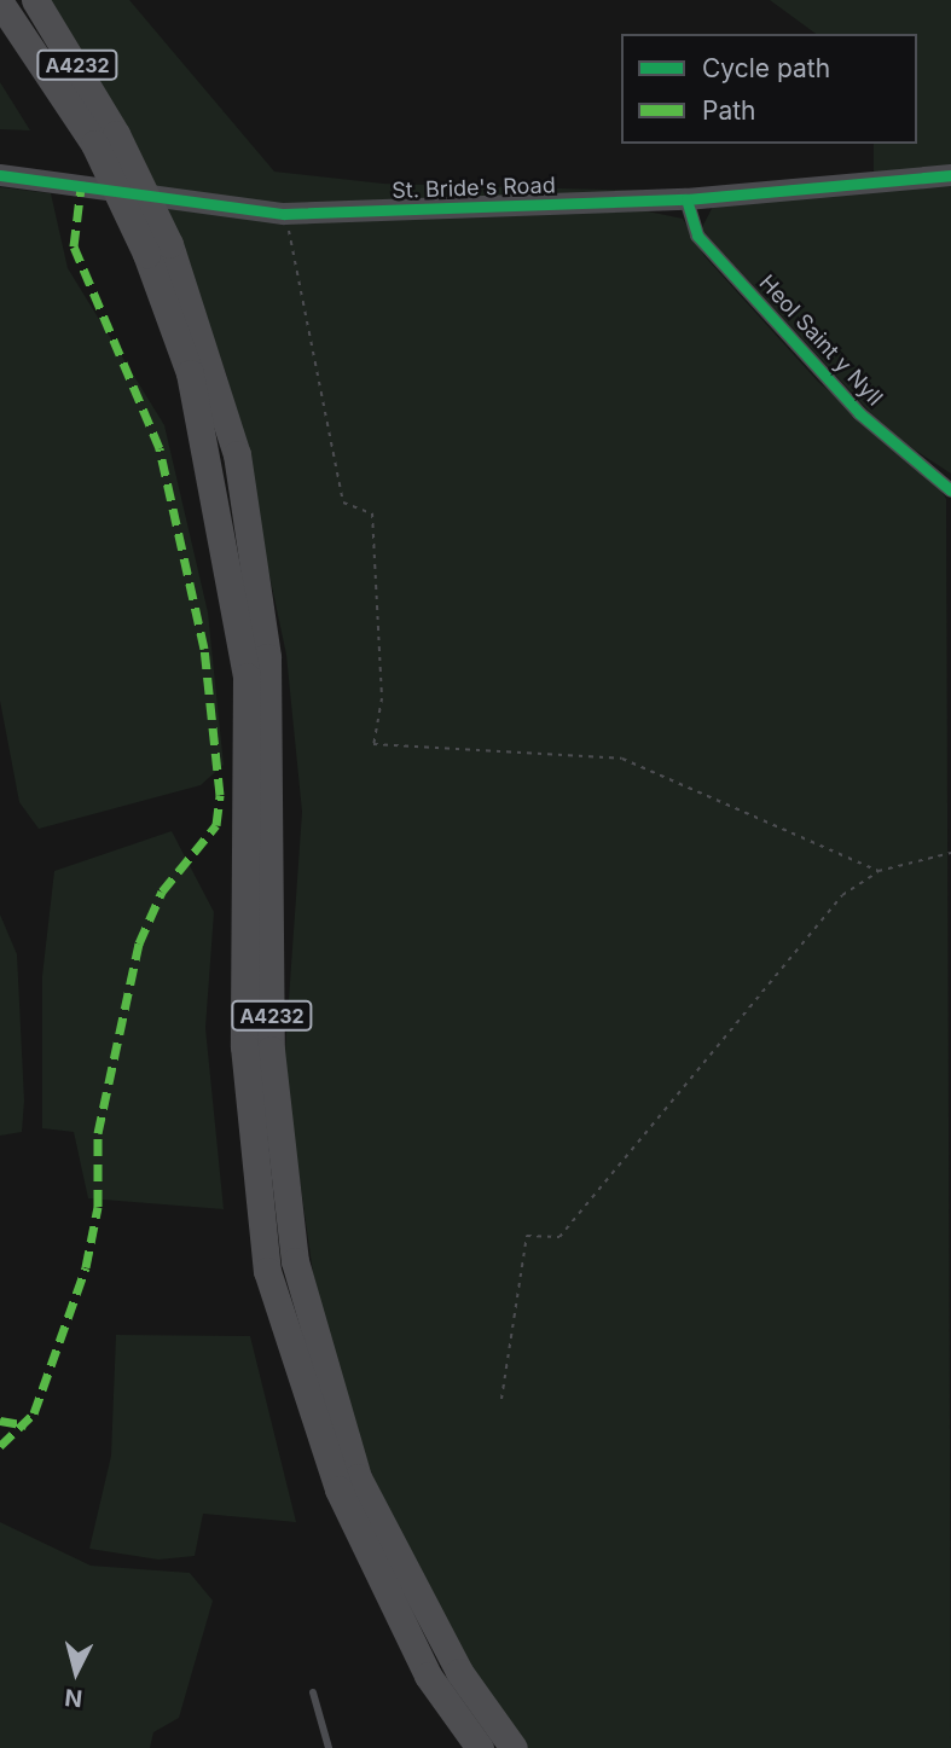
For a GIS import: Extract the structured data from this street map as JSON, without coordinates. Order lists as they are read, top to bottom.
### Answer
{
  "streets": {
    "highway": ["A4232"],
    "street": ["St. Bride's Road", "Heol Saint y Nyll"]
  },
  "crossings": [
    ["St. Bride's Road", "Heol Saint y Nyll"]
  ],
  "legend": ["Cycle path", "Path"],
  "north": "bottom"
}
